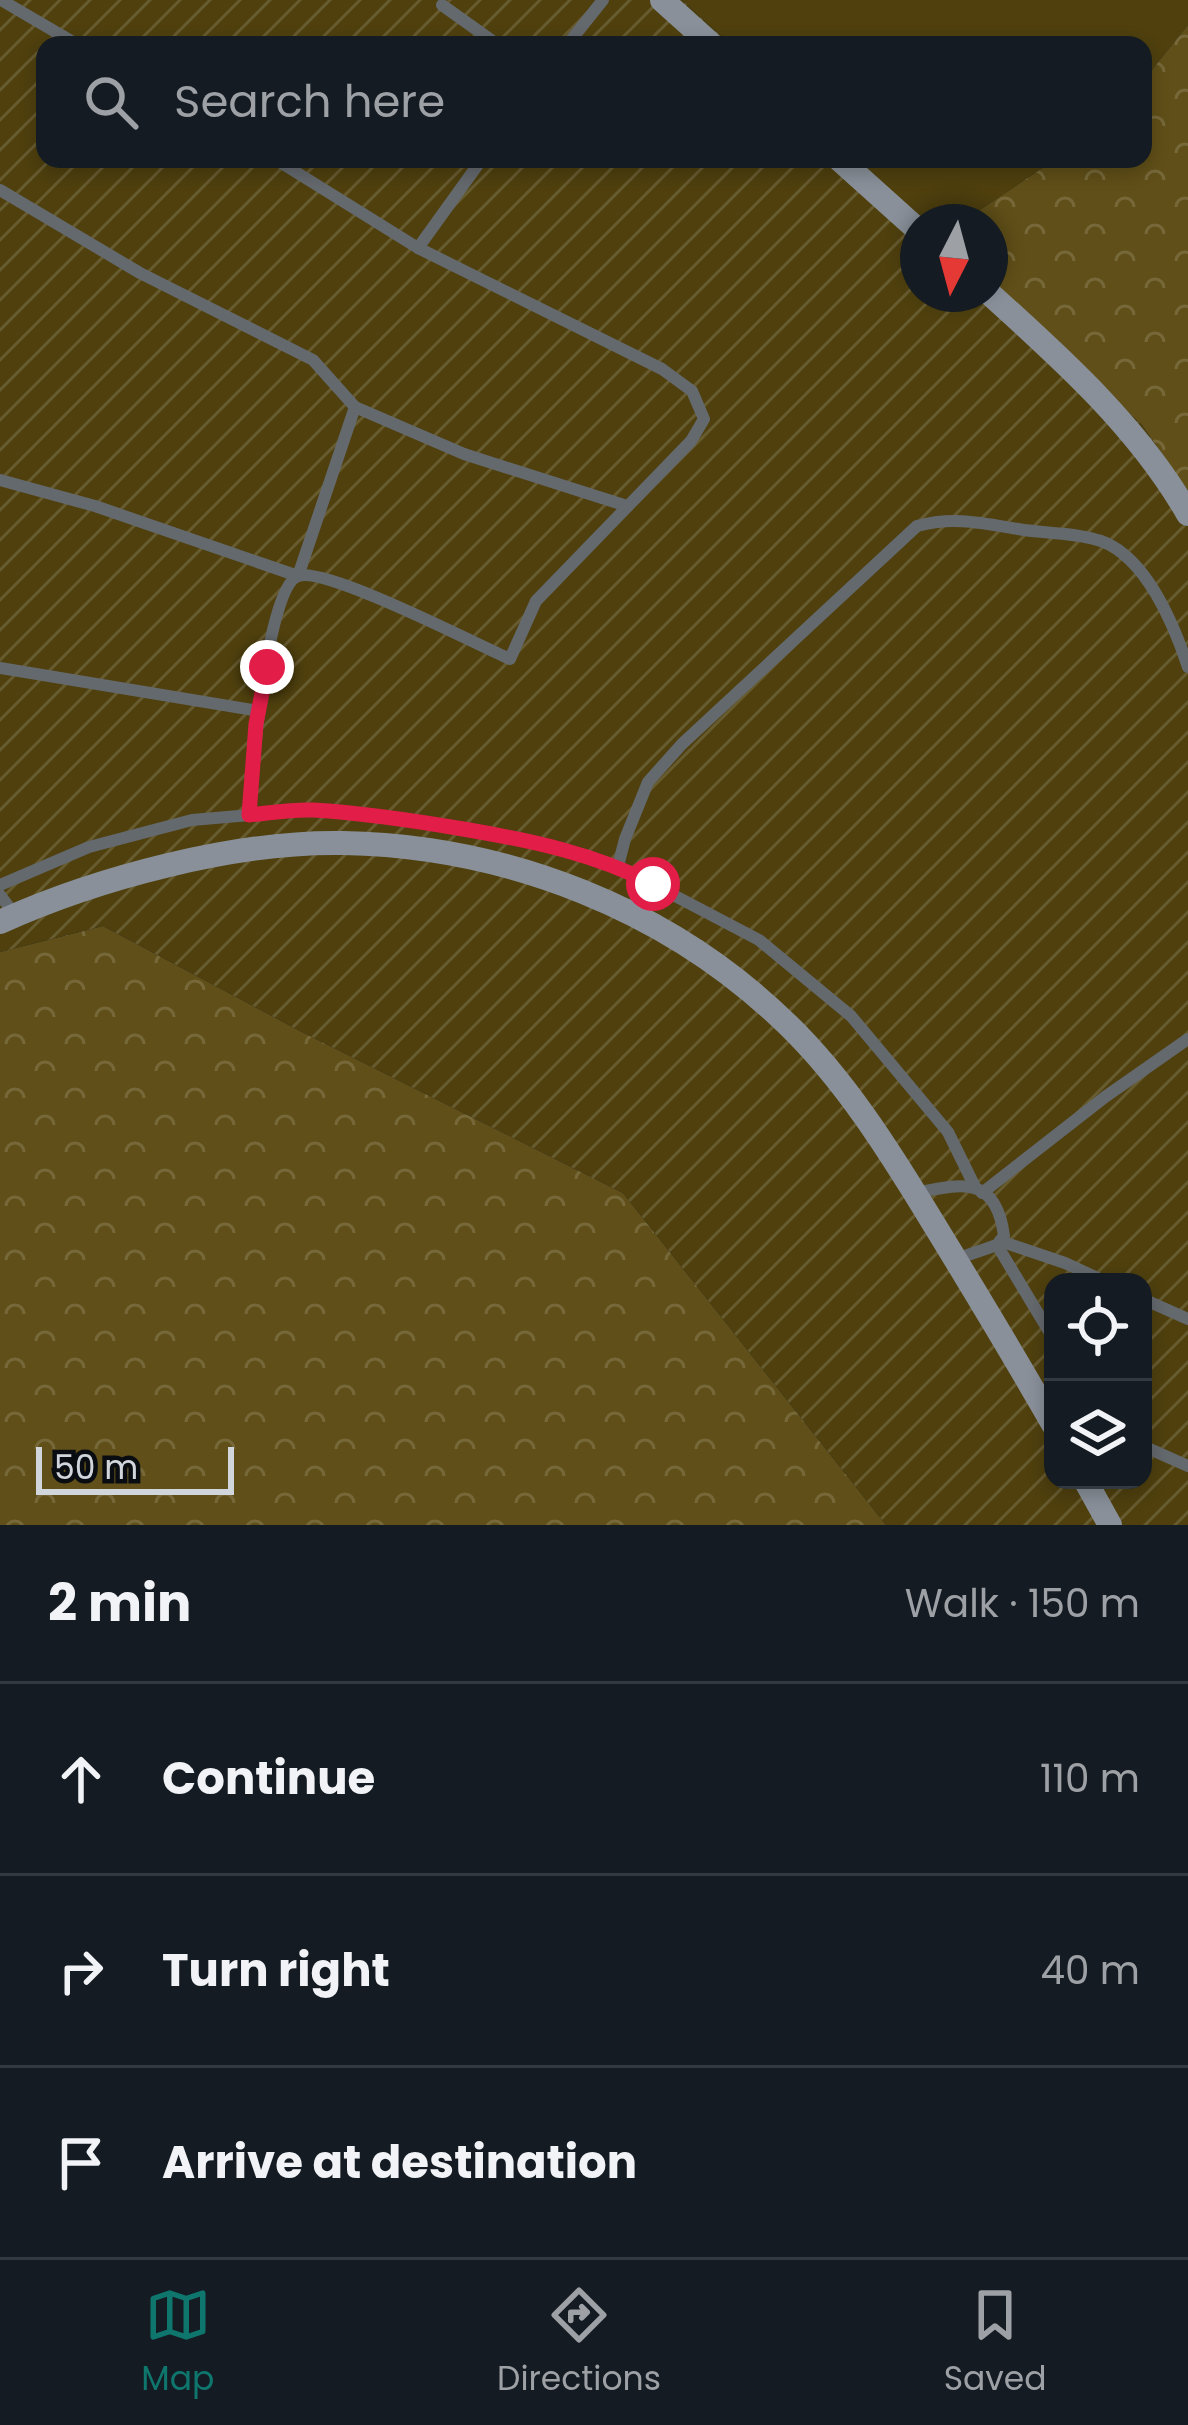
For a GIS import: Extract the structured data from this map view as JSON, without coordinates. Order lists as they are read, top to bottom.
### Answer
{
  "scale_bar": "50 m",
  "north": "bottom",
  "page": {
    "search": "Search here",
    "scale": "50 m",
    "heading": ["2 min", "Walk · 150 m"],
    "list": [
      ["Continue", "110 m"],
      ["Turn right", "40 m"],
      "Arrive at destination"
    ],
    "nav": ["Map", "Directions", "Saved"]
  }
}
